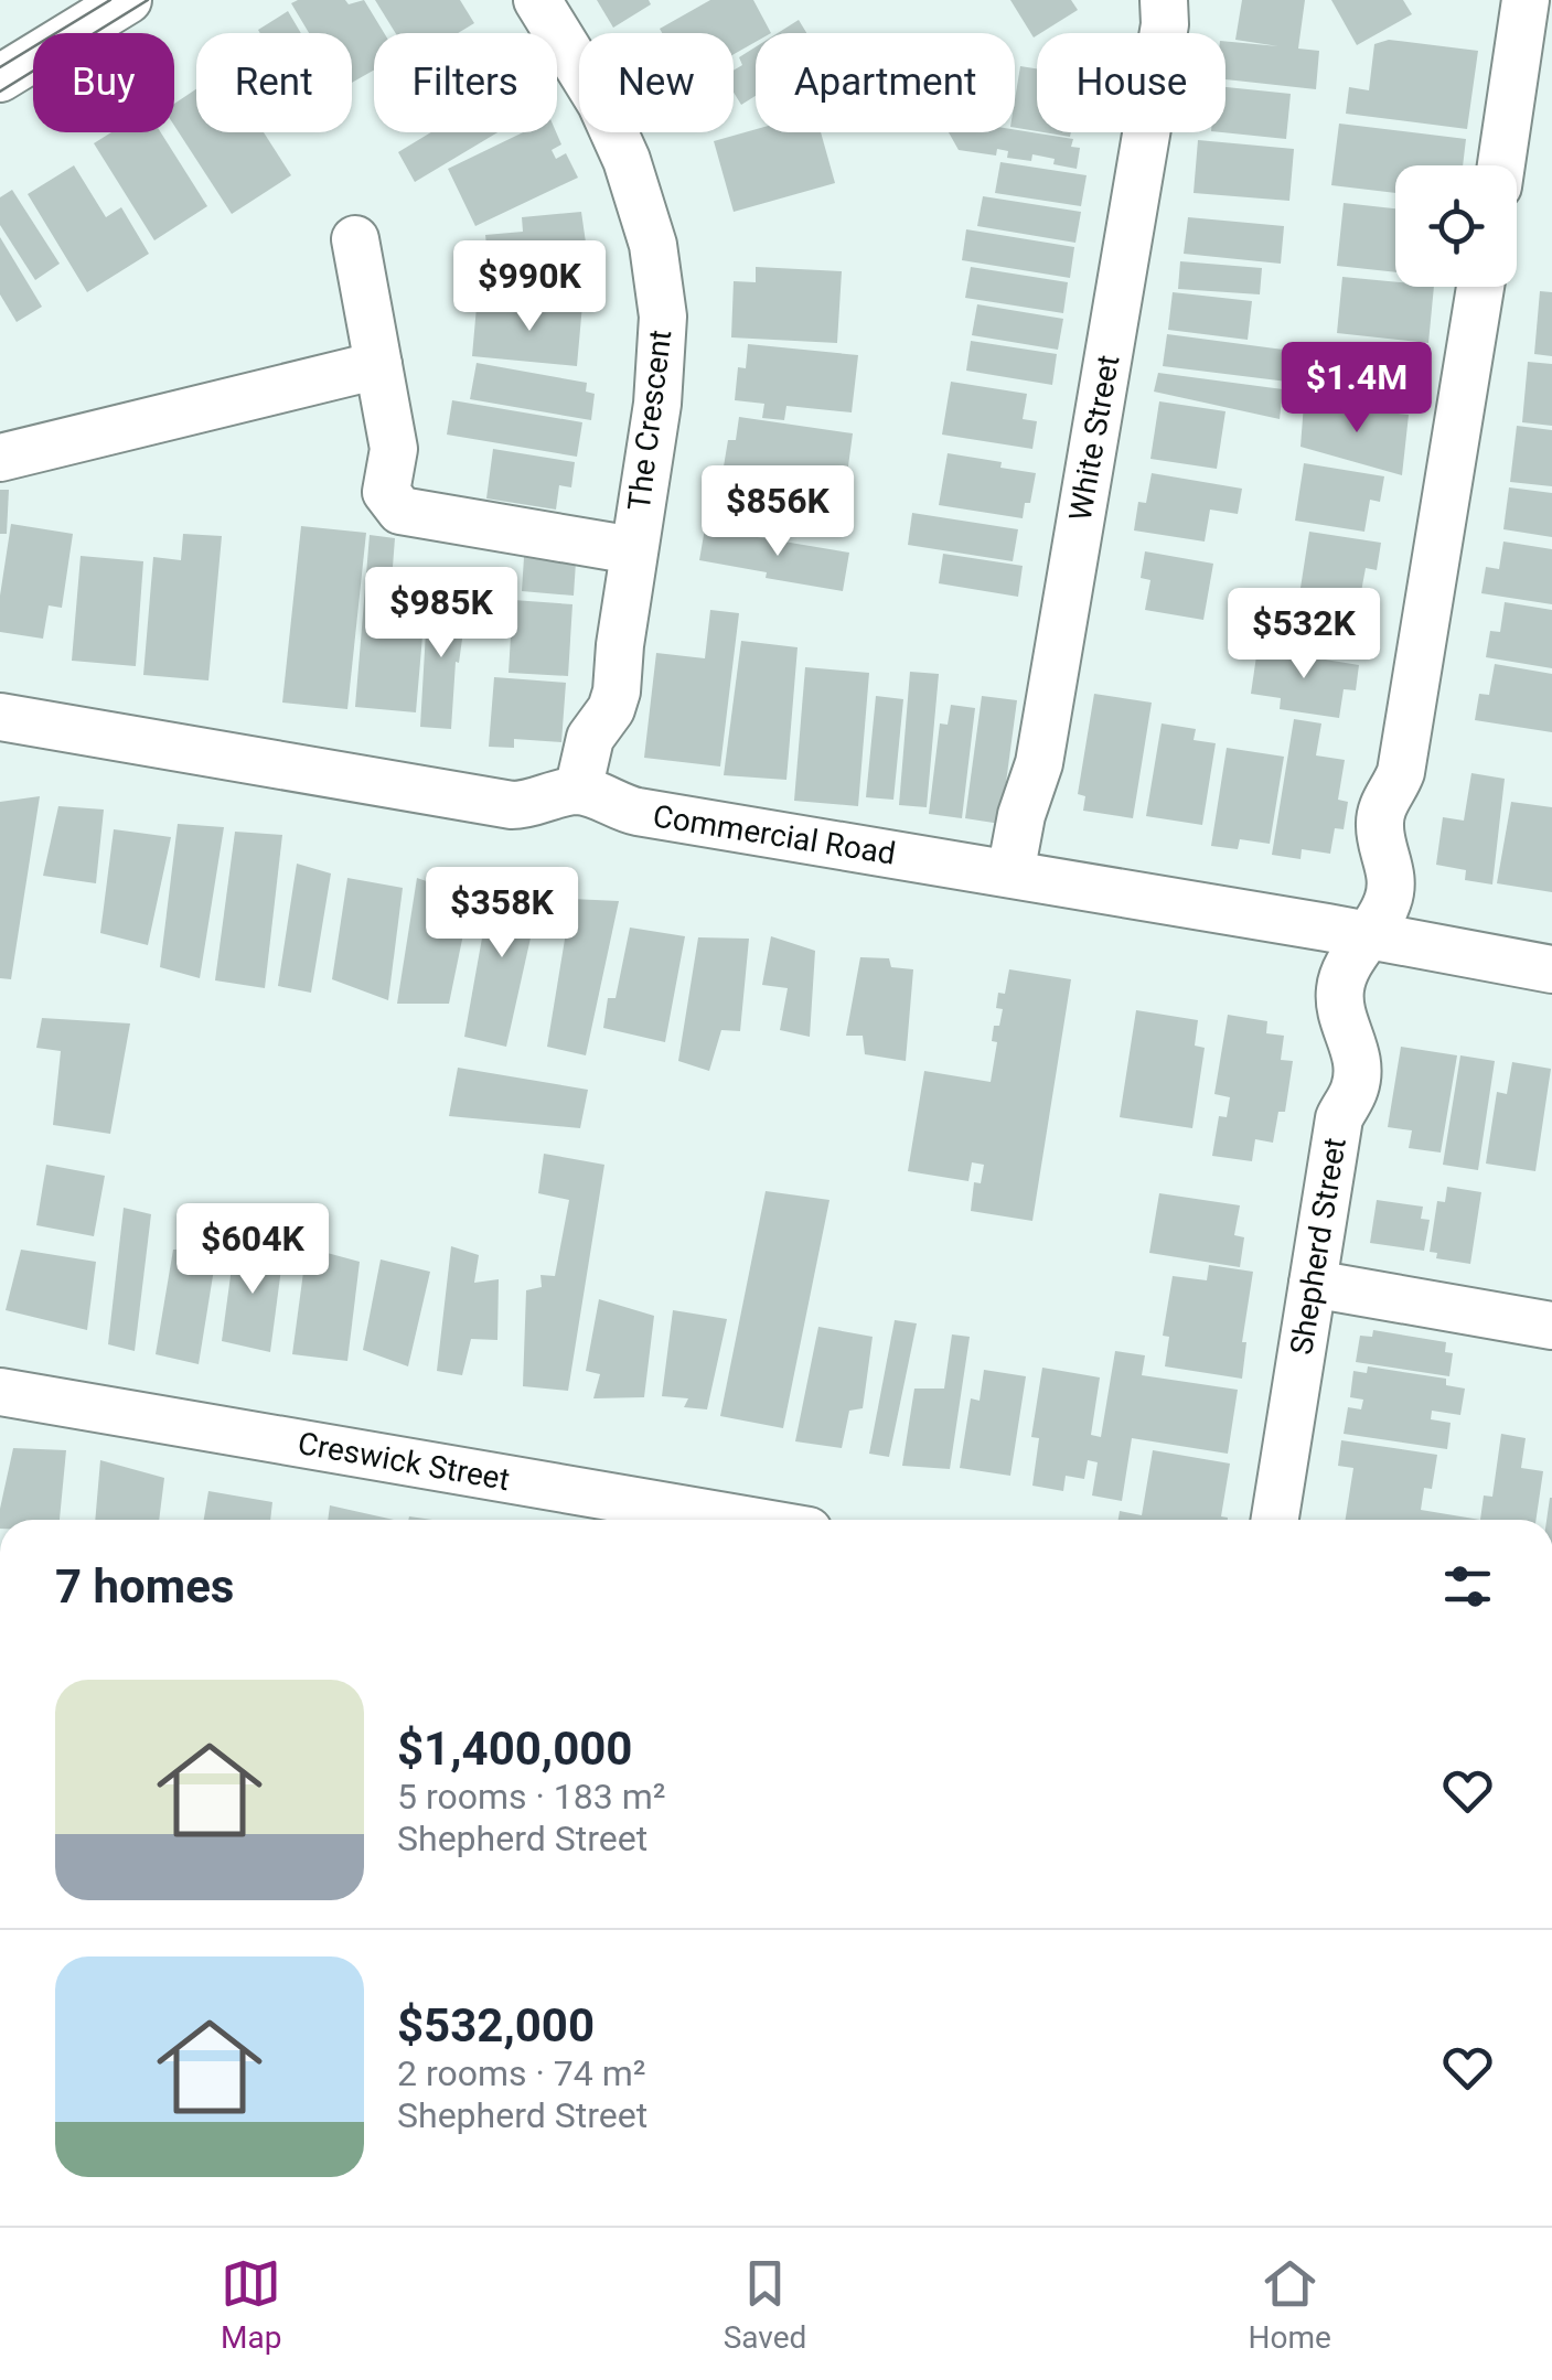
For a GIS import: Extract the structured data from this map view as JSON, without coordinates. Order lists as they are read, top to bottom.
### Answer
{
  "streets": {
    "street": [
      "The Crescent",
      "White Street",
      "Commercial Road",
      "Shepherd Street",
      "Creswick Street"
    ]
  },
  "crossings": [
    ["The Crescent", "Commercial Road"],
    ["White Street", "Commercial Road"],
    ["Commercial Road", "Shepherd Street"]
  ],
  "page": {
    "chip": [
      "Buy",
      "Rent",
      "Filters",
      "New",
      "Apartment",
      "House"
    ],
    "price": [
      "$990K",
      "$1.4M",
      "$856K",
      "$985K",
      "$532K",
      "$358K",
      "$604K"
    ],
    "heading": "7 homes",
    "list": [
      {
        "name": "$1,400,000",
        "note": "5 rooms · 183 m² · Shepherd Street"
      },
      {
        "name": "$532,000",
        "note": "2 rooms · 74 m² · Shepherd Street"
      }
    ],
    "tabs": ["Map", "Saved", "Home"]
  }
}
